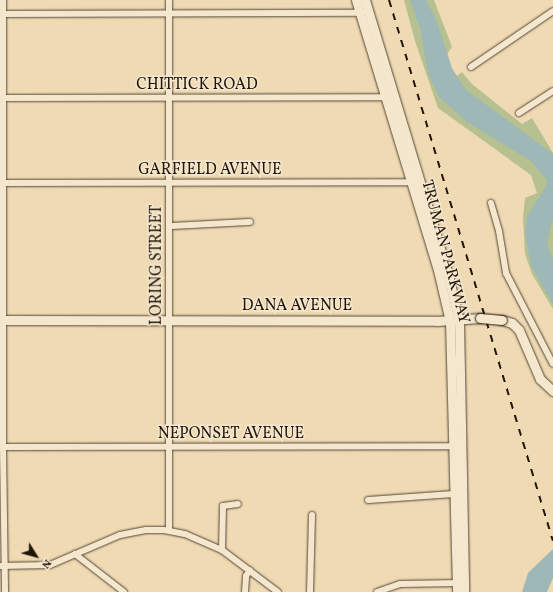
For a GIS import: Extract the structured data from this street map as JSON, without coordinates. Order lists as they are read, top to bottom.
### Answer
{
  "streets": {
    "main road": ["TRUMAN PARKWAY", "DANA AVENUE"],
    "street": [
      "CHITTICK ROAD",
      "GARFIELD AVENUE",
      "LORING STREET",
      "NEPONSET AVENUE"
    ]
  },
  "crossings": [
    ["CHITTICK ROAD", "TRUMAN PARKWAY"],
    ["CHITTICK ROAD", "LORING STREET"],
    ["GARFIELD AVENUE", "TRUMAN PARKWAY"],
    ["GARFIELD AVENUE", "LORING STREET"],
    ["TRUMAN PARKWAY", "DANA AVENUE"],
    ["TRUMAN PARKWAY", "NEPONSET AVENUE"],
    ["LORING STREET", "DANA AVENUE"],
    ["LORING STREET", "NEPONSET AVENUE"]
  ],
  "north": "bottom right"
}
